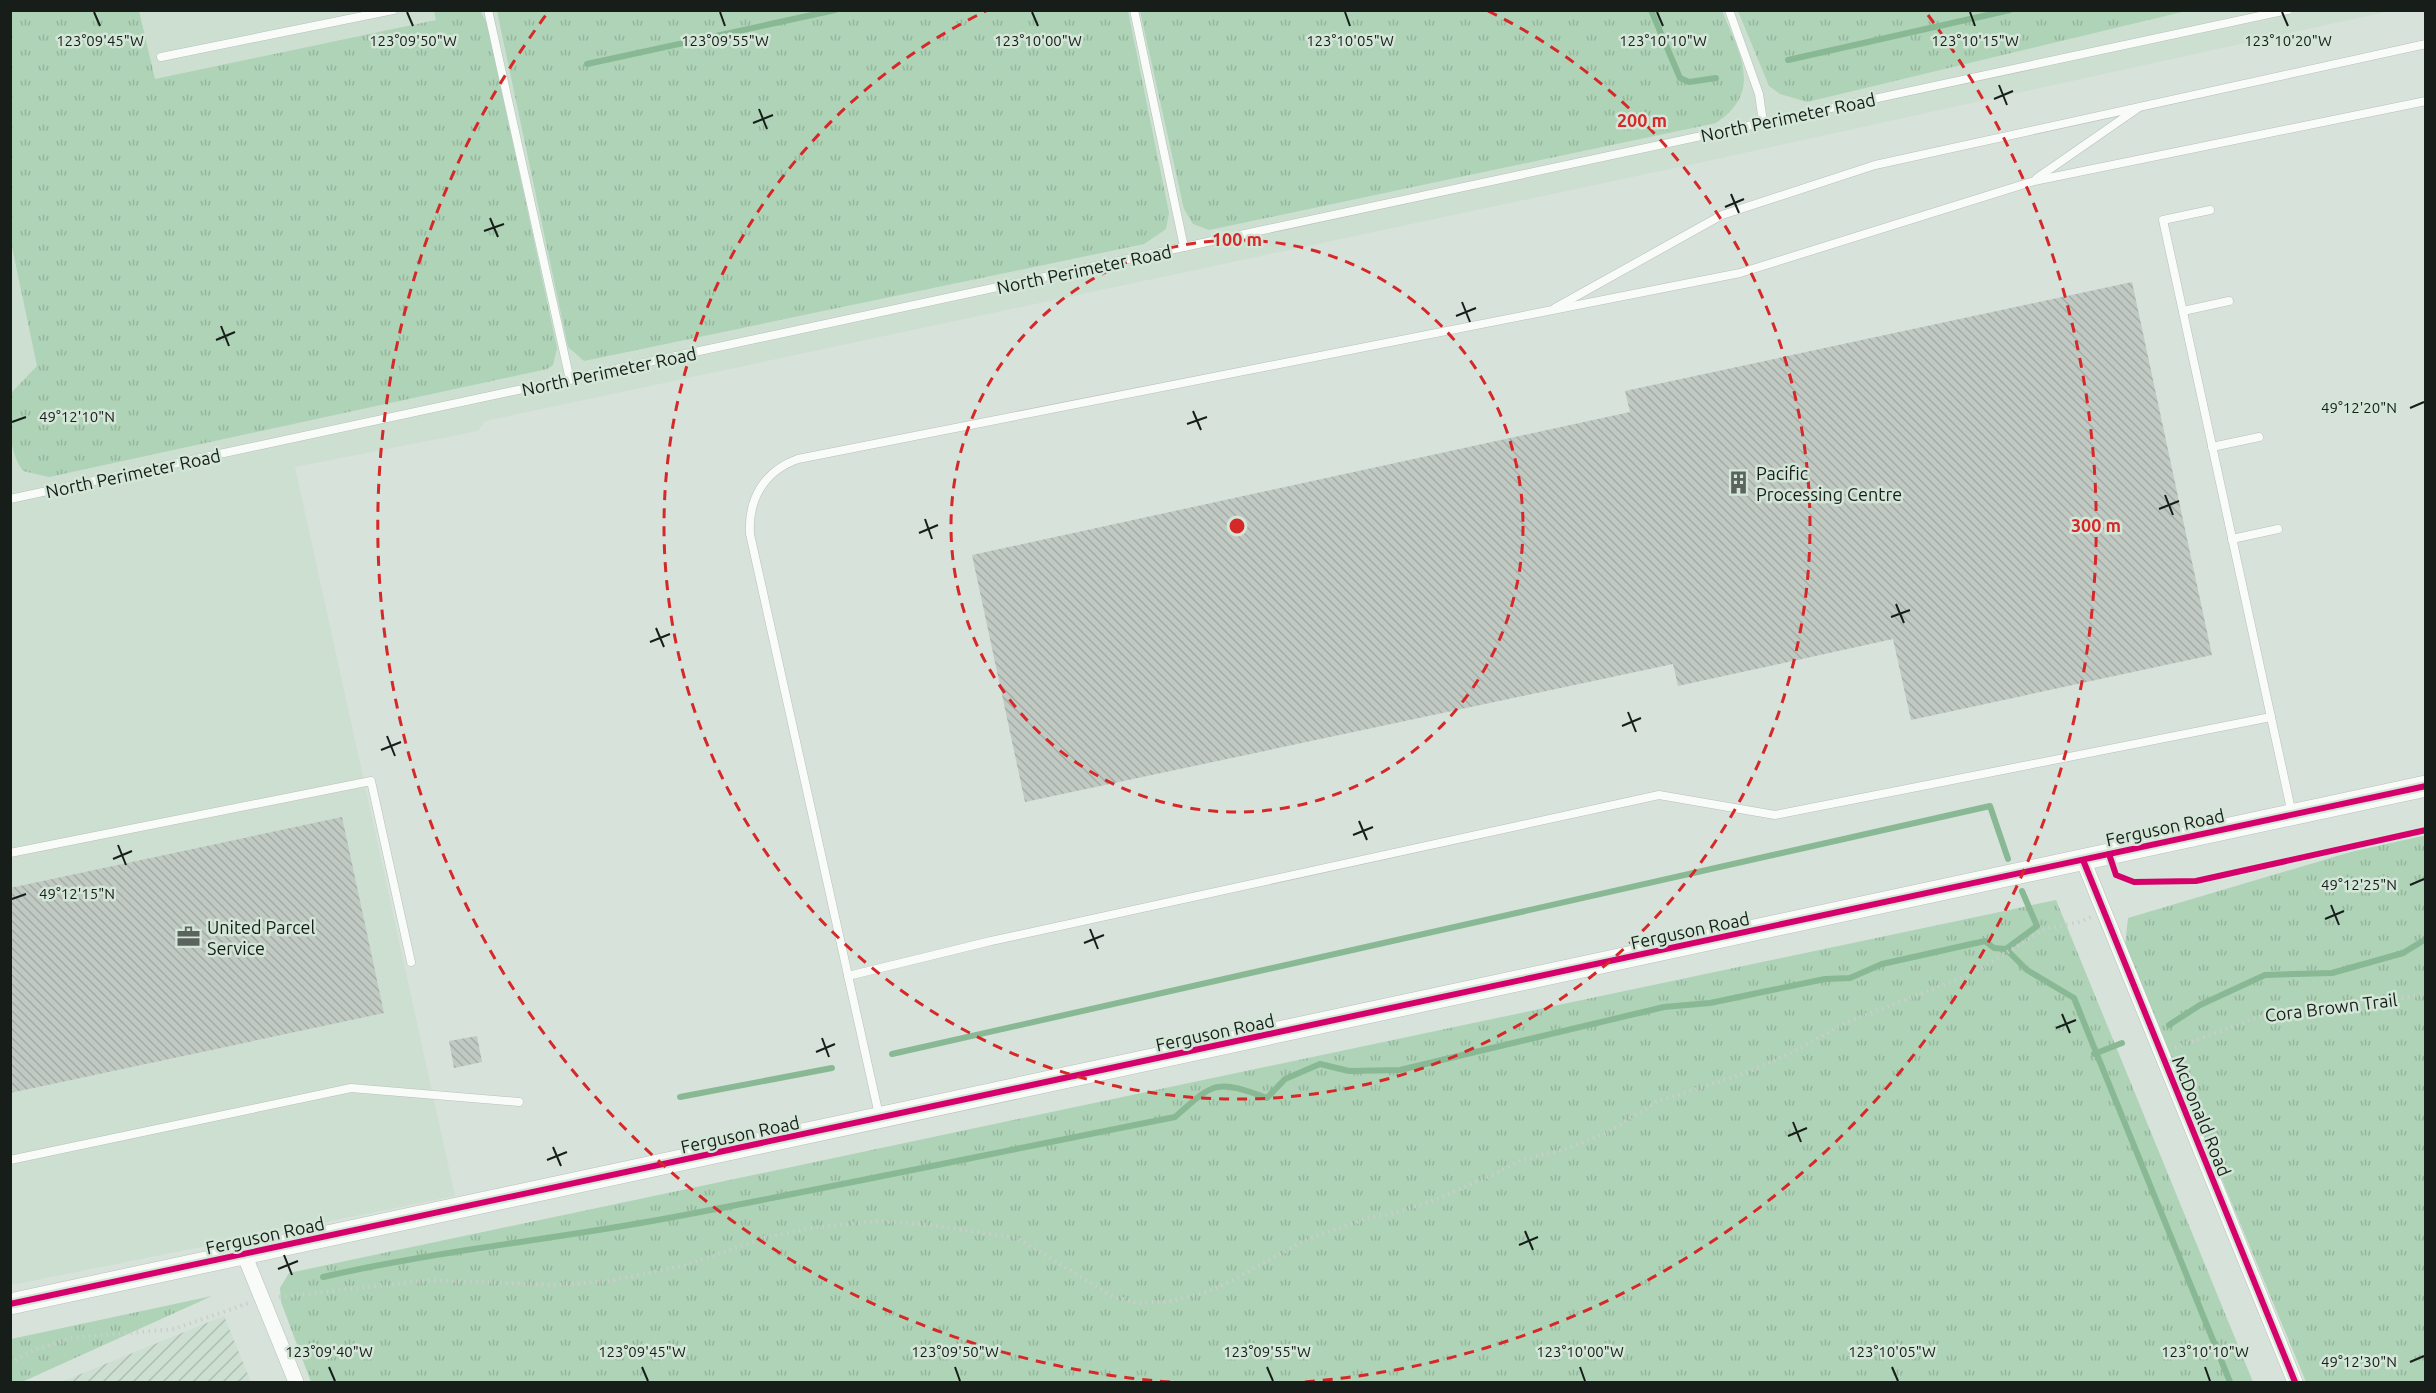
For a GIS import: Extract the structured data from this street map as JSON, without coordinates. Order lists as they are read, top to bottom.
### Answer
{
  "streets": {
    "street": ["Ferguson Road", "McDonald Road"],
    "lane": ["North Perimeter Road"],
    "path": ["Cora Brown Trail"]
  },
  "crossings": [
    ["Ferguson Road", "McDonald Road"]
  ],
  "places": {
    "building": ["Pacific Processing Centre"],
    "office": ["United Parcel Service"]
  },
  "coordinates": [
    "123°09'55\"W",
    "123°10'00\"W",
    "123°10'10\"W",
    "123°10'15\"W",
    "123°09'45\"W",
    "123°09'50\"W",
    "123°10'05\"W",
    "123°10'20\"W",
    "49°12'20\"N",
    "49°12'10\"N",
    "49°12'25\"N",
    "49°12'15\"N",
    "123°09'40\"W",
    "49°12'30\"N"
  ],
  "rings": ["200 m", "100 m", "300 m"]
}
